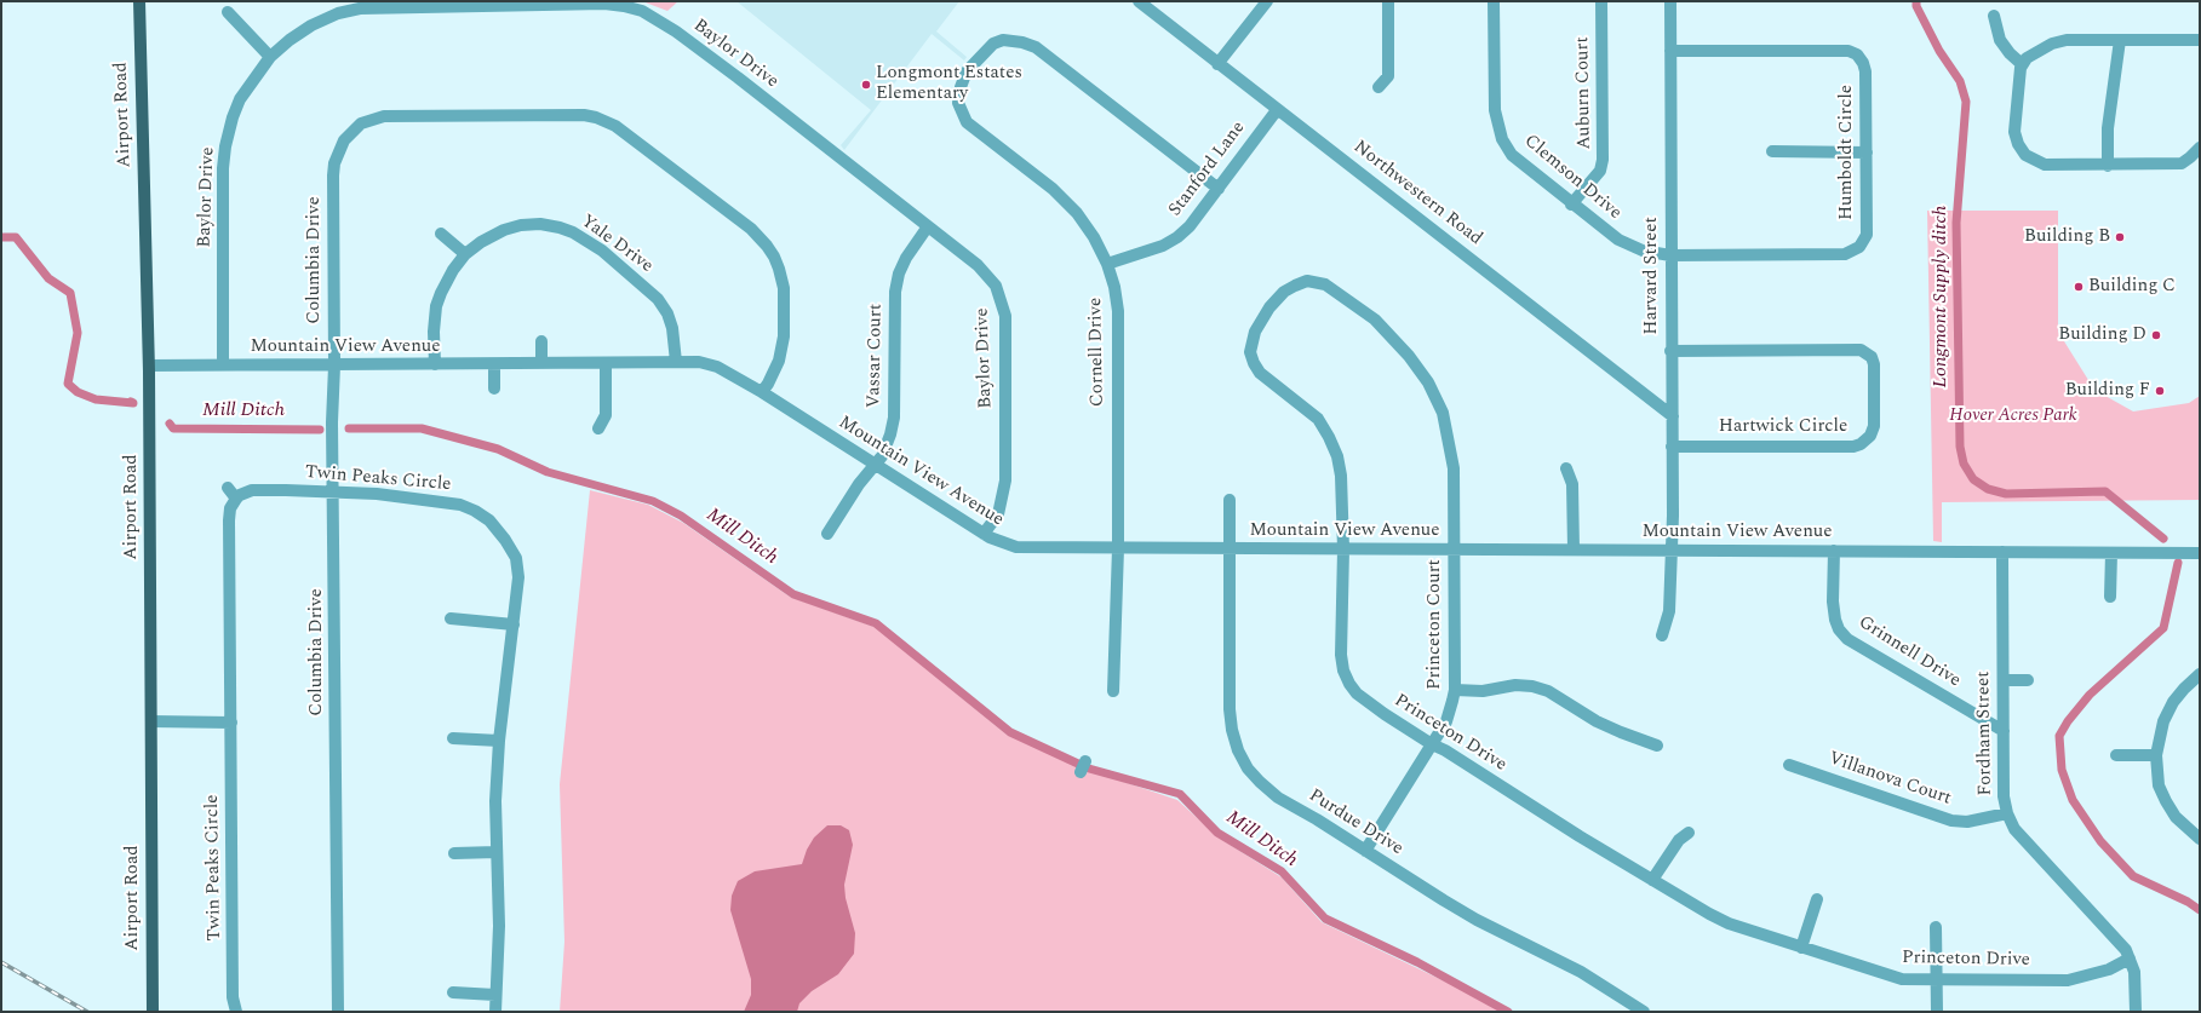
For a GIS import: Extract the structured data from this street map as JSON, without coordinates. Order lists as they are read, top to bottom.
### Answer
{
  "streets": {
    "main road": ["Airport Road"],
    "street": [
      "Baylor Drive",
      "Auburn Court",
      "Humboldt Circle",
      "Stanford Lane",
      "Clemson Drive",
      "Northwestern Road",
      "Yale Drive",
      "Columbia Drive",
      "Harvard Street",
      "Mountain View Avenue",
      "Cornell Drive",
      "Vassar Court",
      "Hartwick Circle",
      "Twin Peaks Circle",
      "Princeton Court",
      "Grinnell Drive",
      "Princeton Drive",
      "Fordham Street",
      "Villanova Court",
      "Purdue Drive"
    ]
  },
  "crossings": [
    ["Baylor Drive", "Mountain View Avenue"],
    ["Baylor Drive", "Vassar Court"],
    ["Auburn Court", "Clemson Drive"],
    ["Airport Road", "Mountain View Avenue"],
    ["Humboldt Circle", "Clemson Drive"],
    ["Humboldt Circle", "Harvard Street"],
    ["Stanford Lane", "Northwestern Road"],
    ["Stanford Lane", "Cornell Drive"],
    ["Clemson Drive", "Harvard Street"],
    ["Northwestern Road", "Harvard Street"],
    ["Yale Drive", "Mountain View Avenue"],
    ["Columbia Drive", "Mountain View Avenue"],
    ["Columbia Drive", "Twin Peaks Circle"],
    ["Harvard Street", "Mountain View Avenue"],
    ["Harvard Street", "Hartwick Circle"],
    ["Mountain View Avenue", "Cornell Drive"],
    ["Mountain View Avenue", "Vassar Court"],
    ["Mountain View Avenue", "Princeton Court"],
    ["Mountain View Avenue", "Grinnell Drive"],
    ["Mountain View Avenue", "Princeton Drive"],
    ["Mountain View Avenue", "Fordham Street"],
    ["Mountain View Avenue", "Purdue Drive"],
    ["Princeton Court", "Princeton Drive"],
    ["Princeton Court", "Purdue Drive"],
    ["Grinnell Drive", "Fordham Street"],
    ["Princeton Drive", "Fordham Street"],
    ["Fordham Street", "Villanova Court"]
  ],
  "water": ["Longmont Supply ditch", "Mill Ditch"],
  "parks": ["Hover Acres Park"],
  "places": [
    "Longmont Estates Elementary",
    "Building B",
    "Building C",
    "Building D",
    "Building F"
  ]
}
